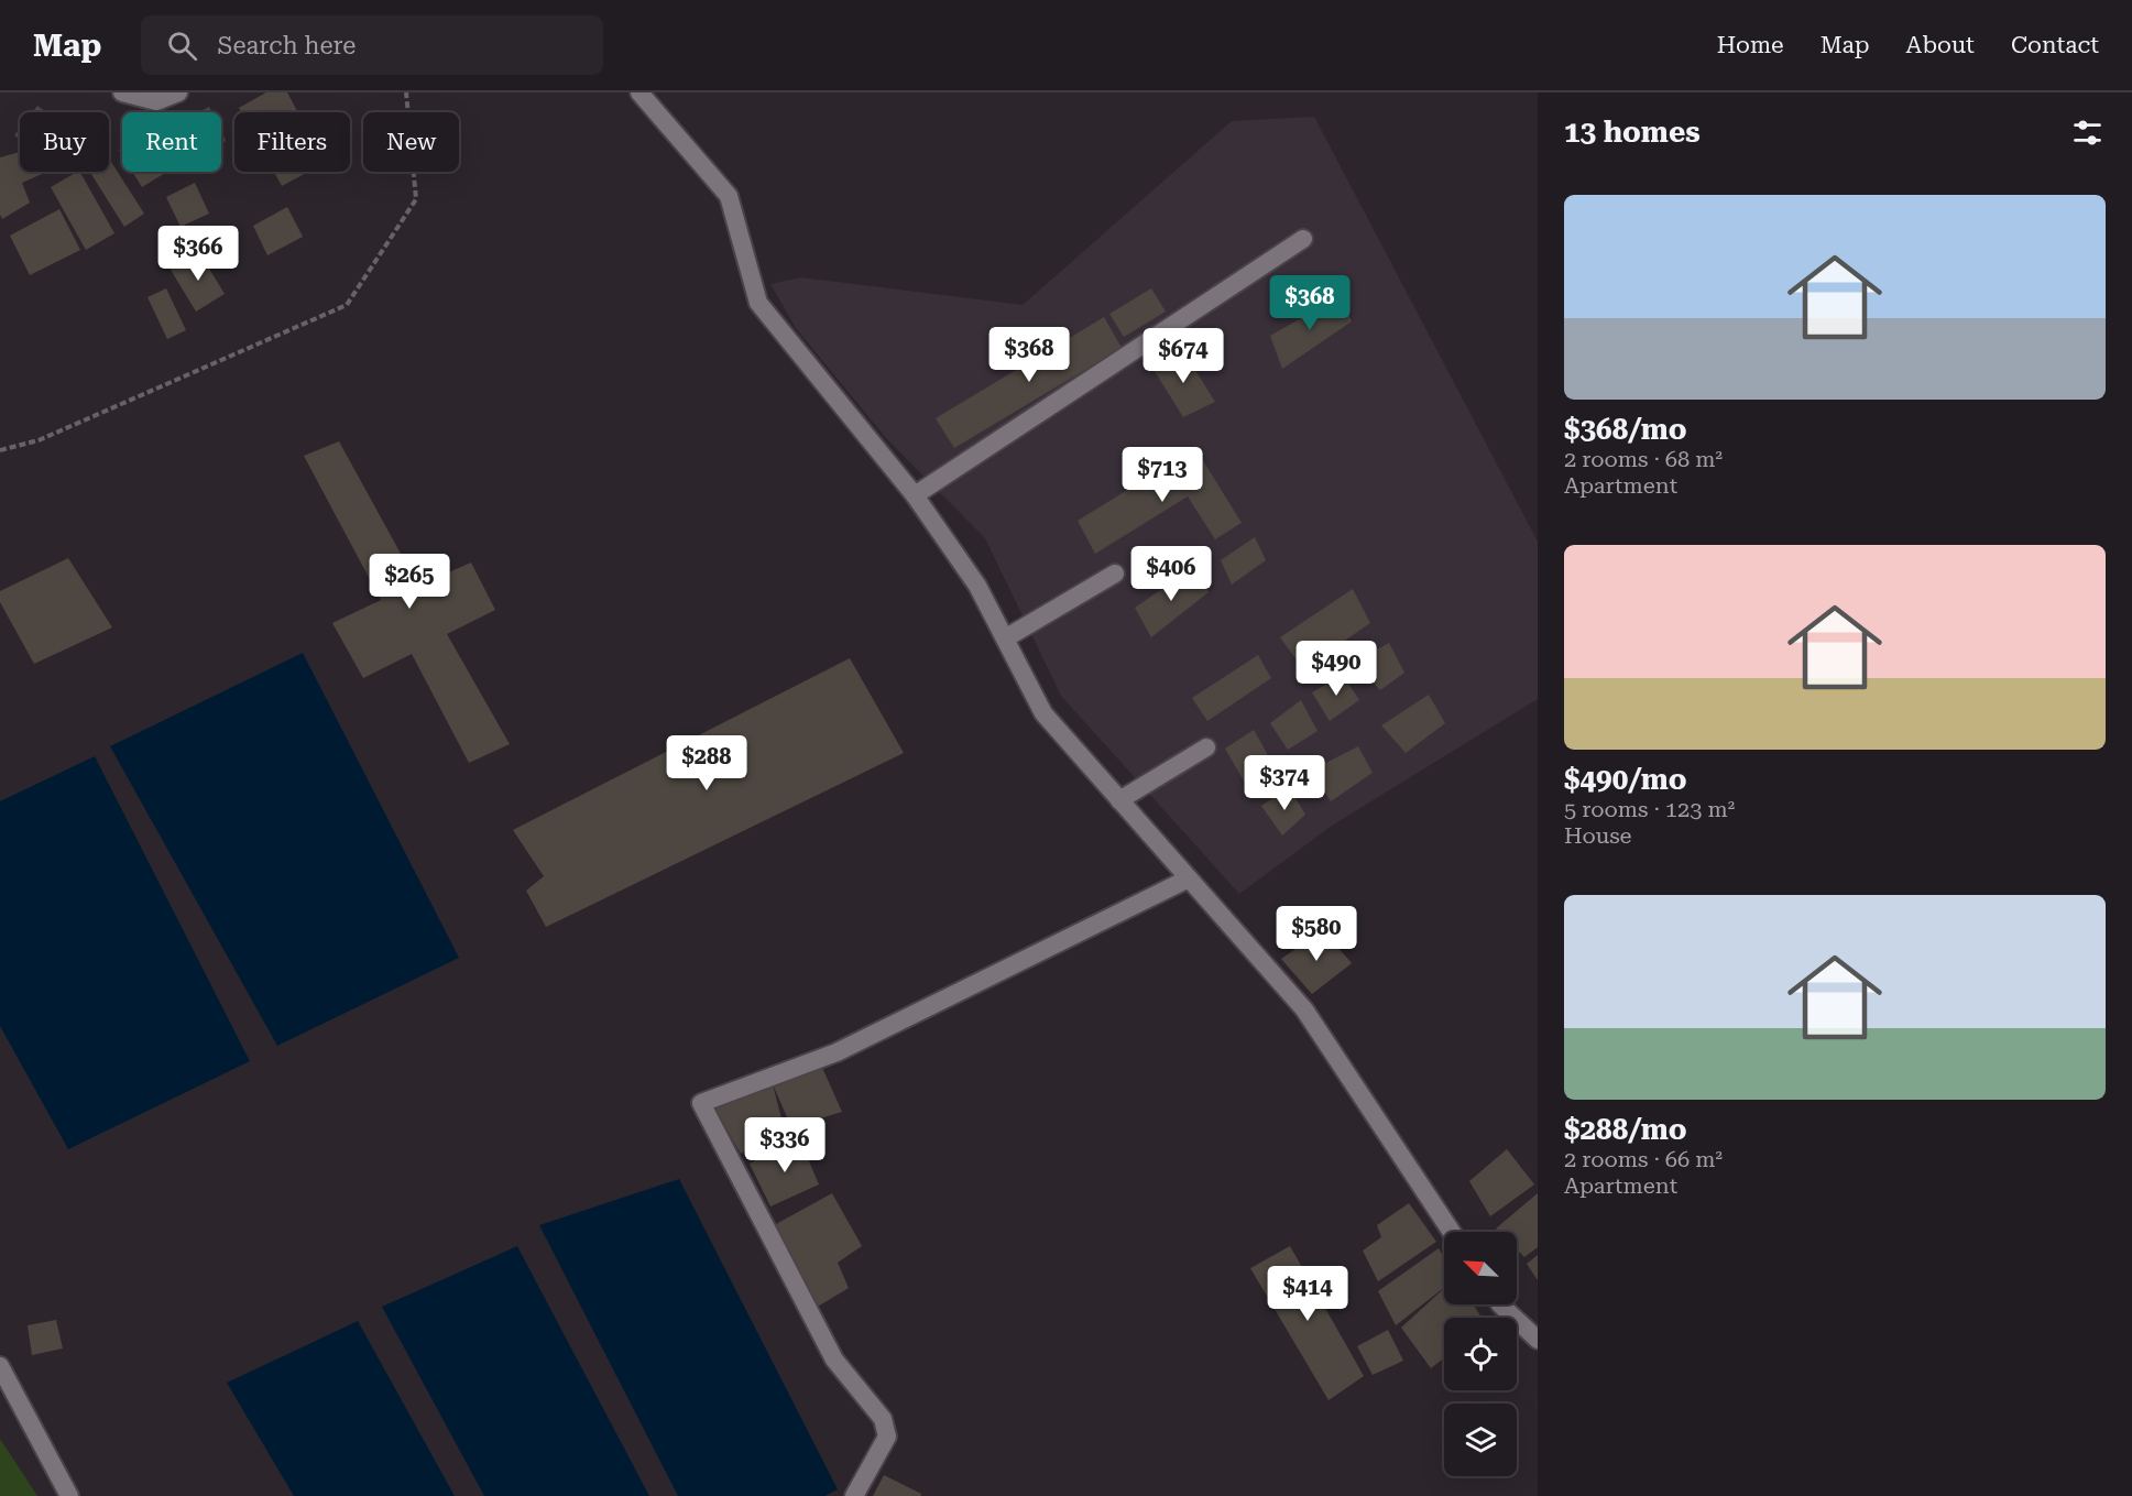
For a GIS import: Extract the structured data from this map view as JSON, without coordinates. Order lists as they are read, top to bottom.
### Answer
{
  "north": "top left",
  "page": {
    "header": "Map",
    "search": "Search here",
    "nav": [
      "Home",
      "Map",
      "About",
      "Contact"
    ],
    "heading": "13 homes",
    "chip": [
      "Buy",
      "Rent",
      "Filters",
      "New"
    ],
    "list": [
      {
        "name": "$368/mo",
        "note": "2 rooms · 68 m² · Apartment"
      },
      {
        "name": "$490/mo",
        "note": "5 rooms · 123 m² · House"
      },
      {
        "name": "$288/mo",
        "note": "2 rooms · 66 m² · Apartment"
      }
    ],
    "price": [
      "$366",
      "$368",
      "$368",
      "$674",
      "$713",
      "$406",
      "$265",
      "$490",
      "$288",
      "$374",
      "$580",
      "$336",
      "$414"
    ]
  }
}
